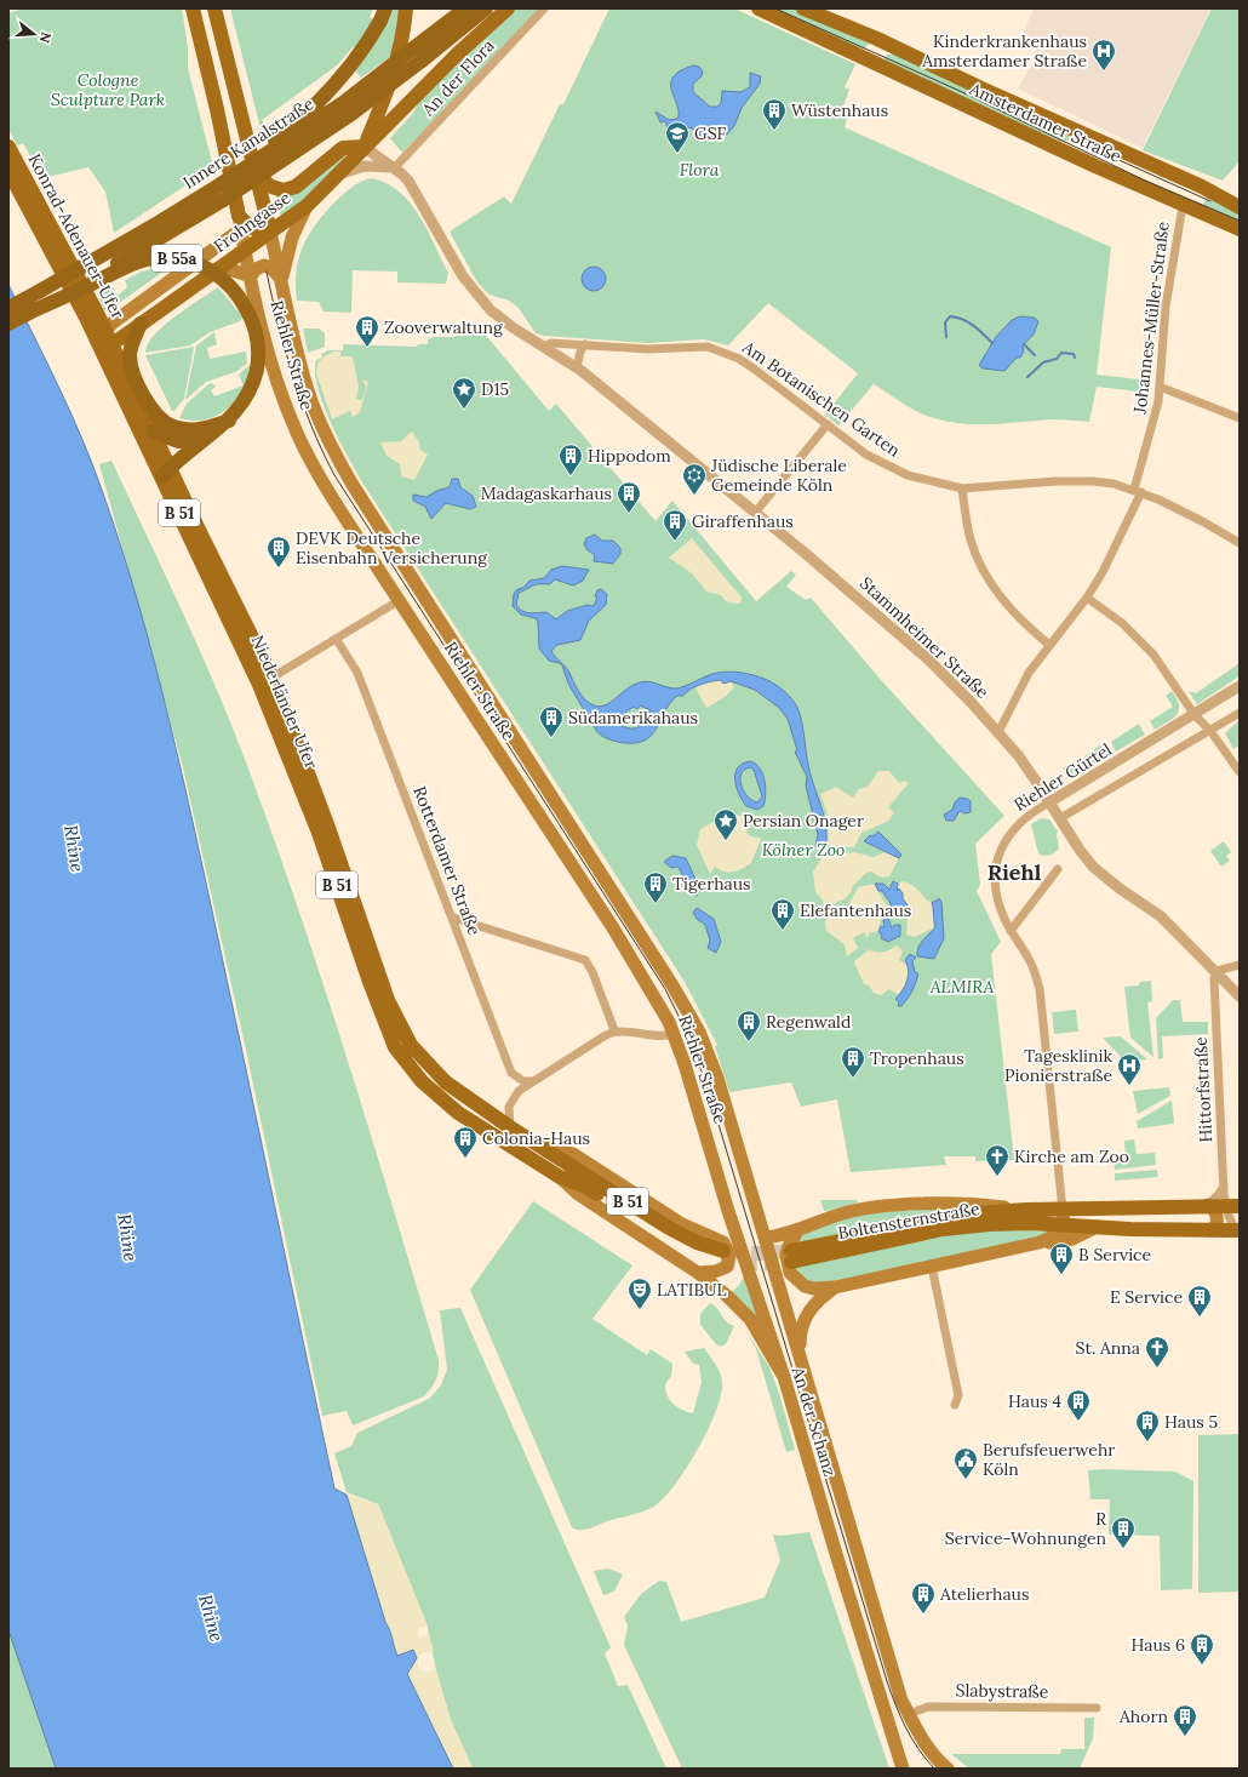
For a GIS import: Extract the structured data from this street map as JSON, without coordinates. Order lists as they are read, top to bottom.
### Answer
{
  "streets": {
    "highway": ["Innere Kanalstraße", "B 55a"],
    "main road": [
      "Amsterdamer Straße",
      "Frohngasse",
      "Konrad-Adenauer-Ufer",
      "Riehler Straße",
      "B 51",
      "Niederländer Ufer",
      "Boltensternstraße",
      "An der Schanz"
    ],
    "street": [
      "An der Flora",
      "Johannes-Müller-Straße",
      "Am Botanischen Garten",
      "Stammheimer Straße",
      "Riehler Gürtel",
      "Rotterdamer Straße",
      "Hittorfstraße",
      "Slabystraße"
    ]
  },
  "crossings": [
    ["An der Flora", "Stammheimer Straße"],
    ["Amsterdamer Straße", "Johannes-Müller-Straße"],
    ["Innere Kanalstraße", "B 55a"],
    ["Frohngasse", "Konrad-Adenauer-Ufer"],
    ["Frohngasse", "Riehler Straße"],
    ["Frohngasse", "Stammheimer Straße"],
    ["Frohngasse", "Niederländer Ufer"],
    ["Konrad-Adenauer-Ufer", "Niederländer Ufer"],
    ["Johannes-Müller-Straße", "Am Botanischen Garten"],
    ["Johannes-Müller-Straße", "Stammheimer Straße"],
    ["Riehler Straße", "Boltensternstraße"],
    ["Riehler Straße", "An der Schanz"],
    ["Am Botanischen Garten", "Stammheimer Straße"],
    ["Stammheimer Straße", "Riehler Gürtel"],
    ["Stammheimer Straße", "Hittorfstraße"],
    ["Niederländer Ufer", "An der Schanz"],
    ["Riehler Gürtel", "Boltensternstraße"],
    ["Hittorfstraße", "Boltensternstraße"],
    ["An der Schanz", "Slabystraße"]
  ],
  "districts": ["Riehl"],
  "water": ["Rhine"],
  "parks": [
    "Cologne Sculpture Park",
    "Flora",
    "Kölner Zoo",
    "ALMIRA"
  ],
  "places": {
    "hospital": ["Kinderkrankenhaus Amsterdamer Straße", "Tagesklinik Pionierstraße"],
    "building": [
      "Wüstenhaus",
      "Zooverwaltung",
      "Hippodom",
      "Madagaskarhaus",
      "Giraffenhaus",
      "DEVK Deutsche Eisenbahn Versicherung",
      "Südamerikahaus",
      "Tigerhaus",
      "Elefantenhaus",
      "Regenwald",
      "Tropenhaus",
      "Colonia-Haus",
      "B Service",
      "E Service",
      "Haus 4",
      "Haus 5",
      "R Service-Wohnungen",
      "Atelierhaus",
      "Haus 6",
      "Ahorn"
    ],
    "school or university": ["GSF"],
    "place": ["D15", "Persian Onager"],
    "synagogue": ["Jüdische Liberale Gemeinde Köln"],
    "church": ["Kirche am Zoo", "St. Anna"],
    "theatre": ["LATIBUL"],
    "public building": ["Berufsfeuerwehr Köln"]
  },
  "north": "right"
}
